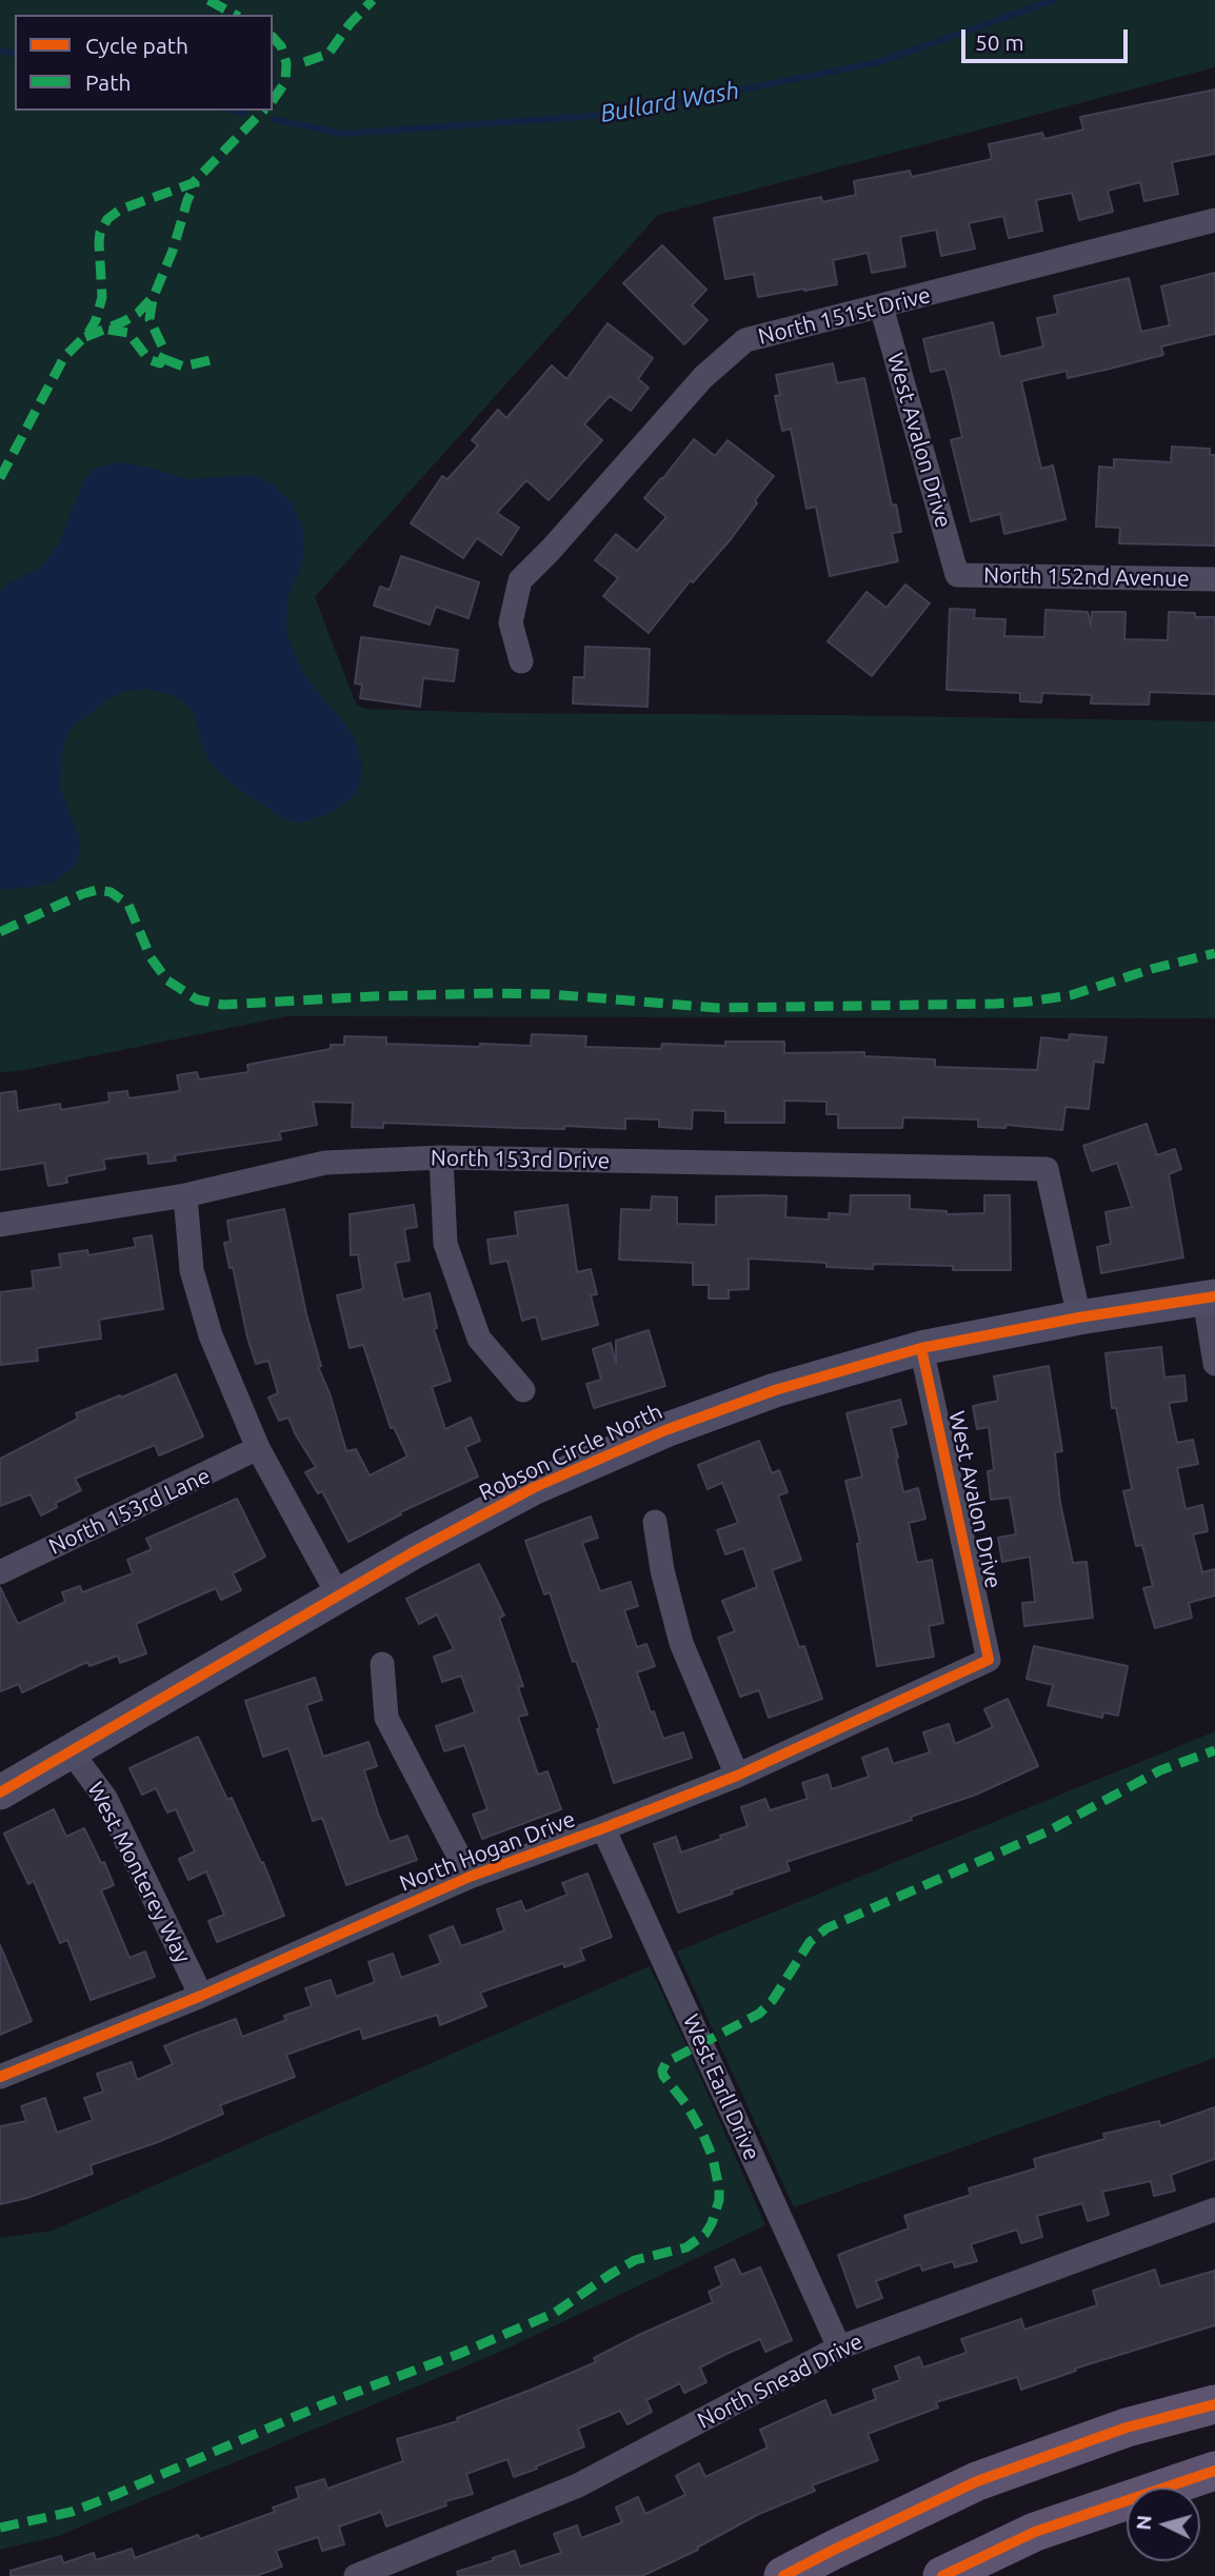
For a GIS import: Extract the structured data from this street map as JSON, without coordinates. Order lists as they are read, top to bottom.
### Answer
{
  "streets": {
    "street": [
      "North 151st Drive",
      "West Avalon Drive",
      "North 152nd Avenue",
      "North 153rd Drive",
      "Robson Circle North",
      "North 153rd Lane",
      "North Hogan Drive",
      "West Monterey Way",
      "West Earll Drive",
      "North Snead Drive"
    ]
  },
  "crossings": [
    ["North 151st Drive", "West Avalon Drive"],
    ["West Avalon Drive", "North 152nd Avenue"],
    ["West Avalon Drive", "Robson Circle North"],
    ["West Avalon Drive", "North Hogan Drive"],
    ["North 153rd Drive", "Robson Circle North"],
    ["Robson Circle North", "West Monterey Way"],
    ["North Hogan Drive", "West Monterey Way"],
    ["North Hogan Drive", "West Earll Drive"],
    ["West Earll Drive", "North Snead Drive"]
  ],
  "water": ["Bullard Wash"],
  "legend": ["Cycle path", "Path"],
  "scale_bar": "50 m",
  "north": "left"
}
